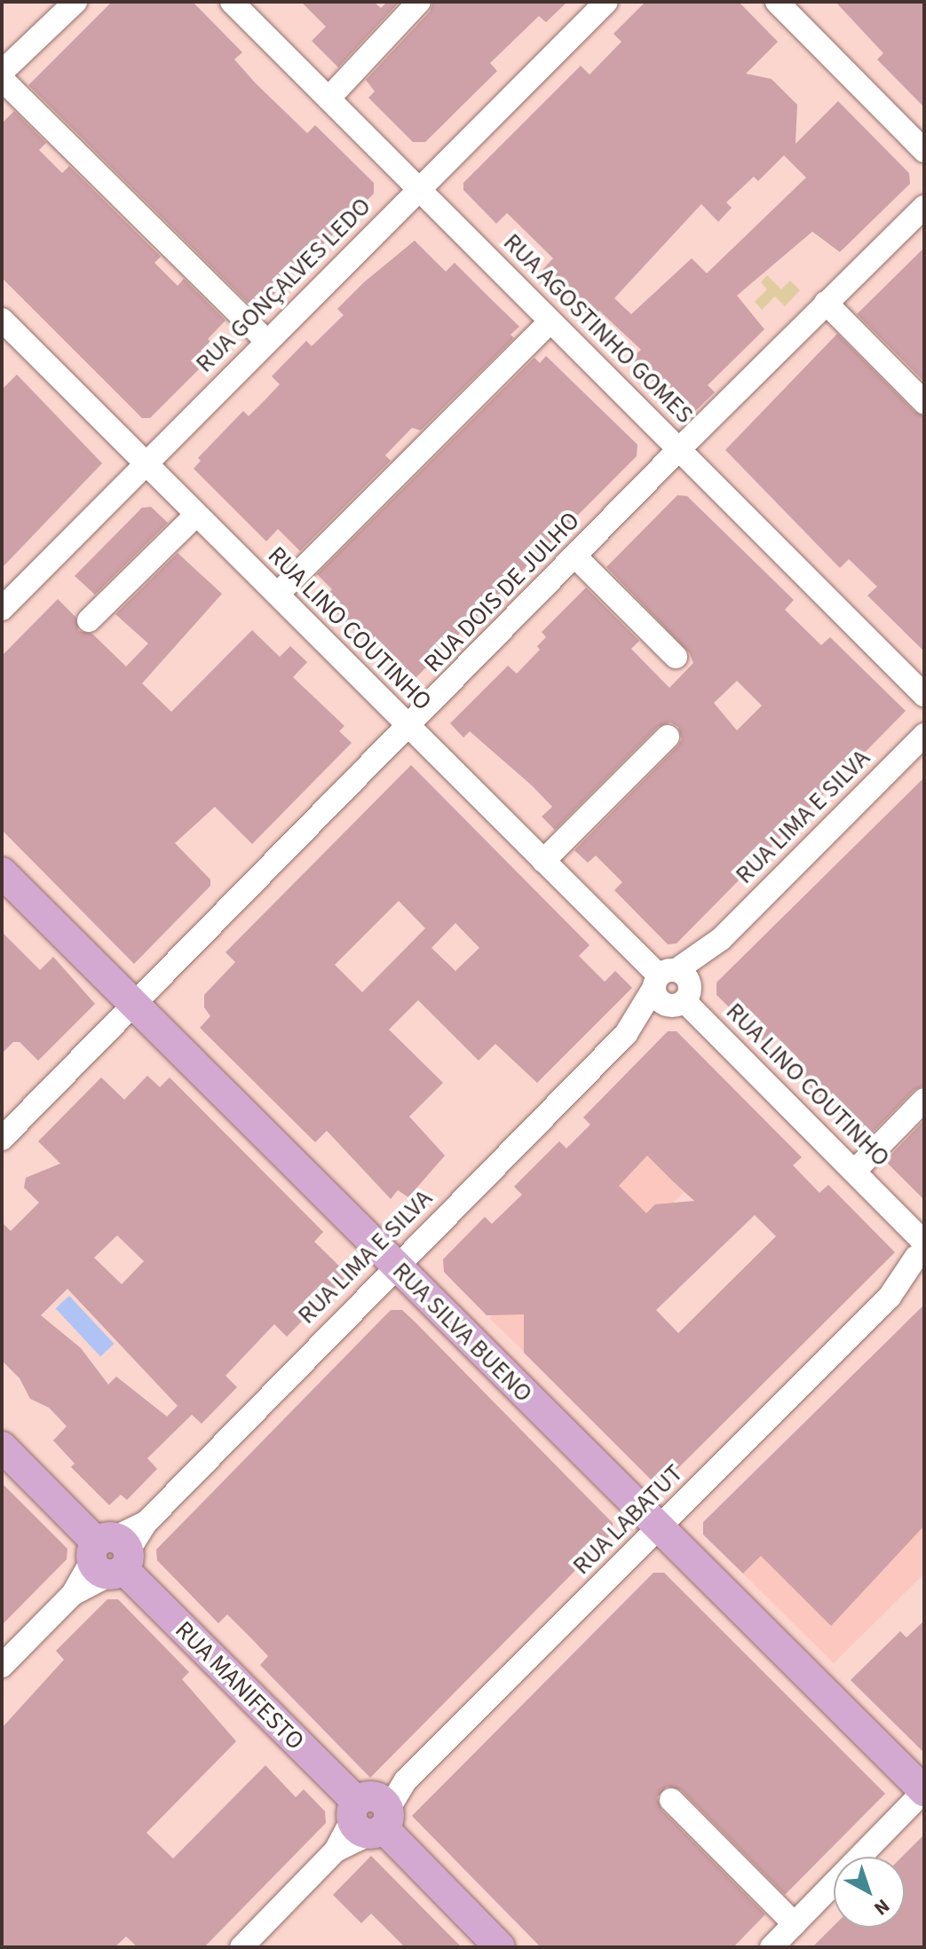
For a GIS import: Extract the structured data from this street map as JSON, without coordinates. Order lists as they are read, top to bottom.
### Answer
{
  "streets": {
    "main road": ["RUA SILVA BUENO", "RUA MANIFESTO"],
    "street": [
      "RUA GONÇALVES LEDO",
      "RUA AGOSTINHO GOMES",
      "RUA DOIS DE JULHO",
      "RUA LINO COUTINHO",
      "RUA LIMA E SILVA",
      "RUA LABATUT"
    ]
  },
  "crossings": [
    ["RUA GONÇALVES LEDO", "RUA AGOSTINHO GOMES"],
    ["RUA GONÇALVES LEDO", "RUA LINO COUTINHO"],
    ["RUA AGOSTINHO GOMES", "RUA DOIS DE JULHO"],
    ["RUA DOIS DE JULHO", "RUA LINO COUTINHO"],
    ["RUA DOIS DE JULHO", "RUA SILVA BUENO"],
    ["RUA LINO COUTINHO", "RUA LIMA E SILVA"],
    ["RUA LINO COUTINHO", "RUA LABATUT"],
    ["RUA LIMA E SILVA", "RUA SILVA BUENO"],
    ["RUA LIMA E SILVA", "RUA MANIFESTO"],
    ["RUA SILVA BUENO", "RUA LABATUT"],
    ["RUA LABATUT", "RUA MANIFESTO"]
  ],
  "north": "bottom right"
}
